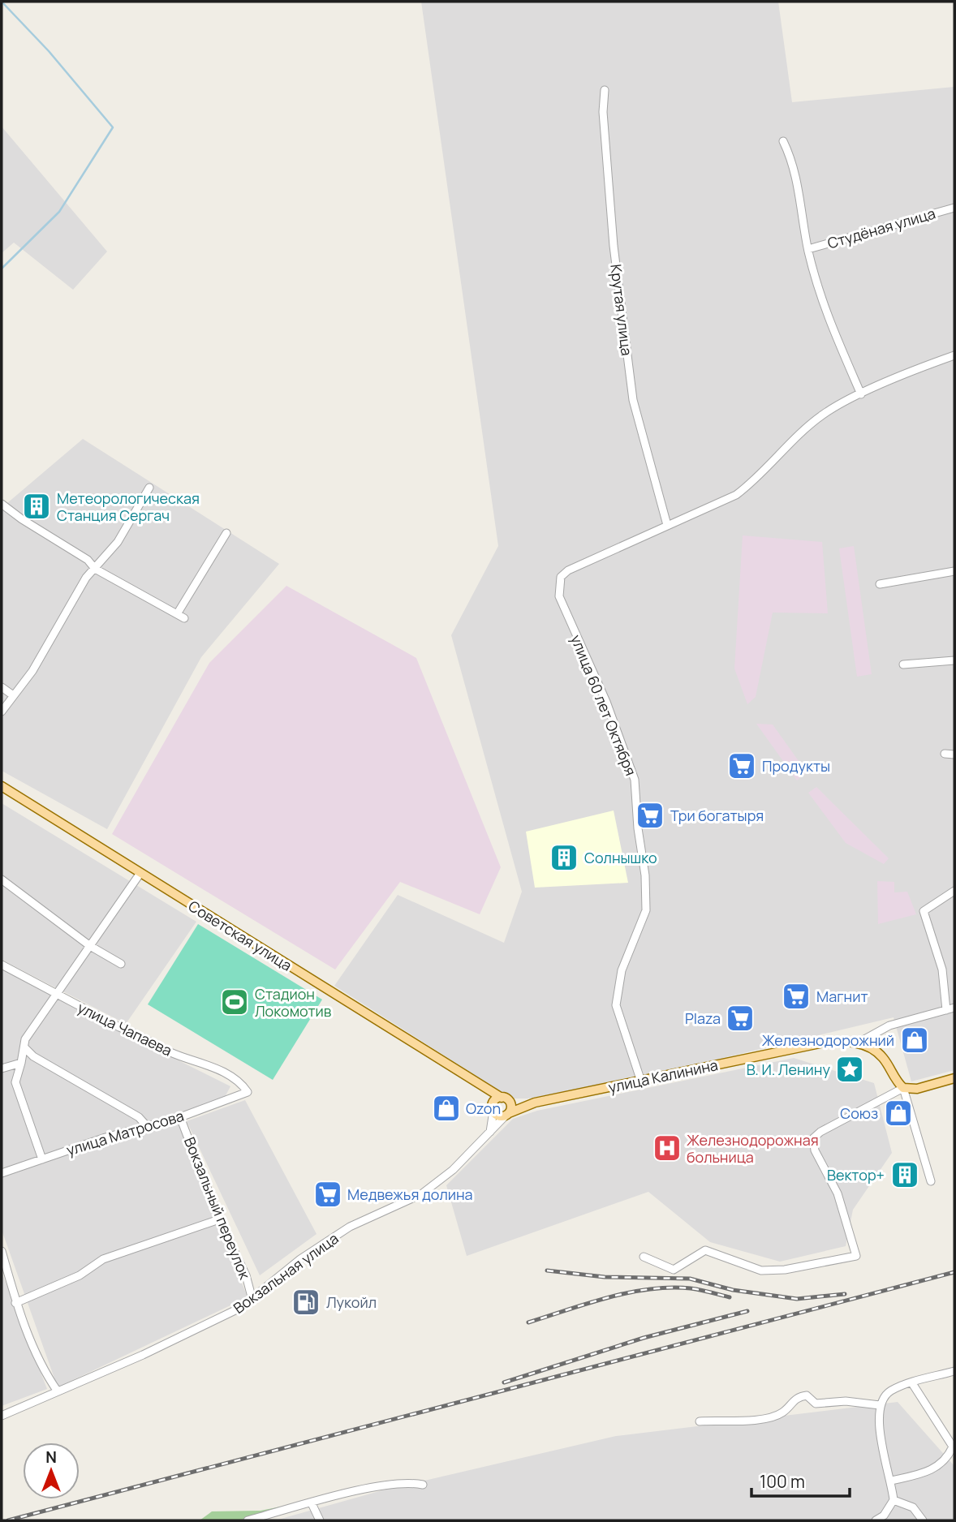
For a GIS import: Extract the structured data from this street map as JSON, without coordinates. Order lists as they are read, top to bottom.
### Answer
{
  "streets": {
    "main road": ["Советская улица", "улица Калинина"],
    "street": [
      "Студёная улица",
      "Крутая улица",
      "улица 60 лет Октября",
      "улица Чапаева",
      "улица Матросова",
      "Вокзальный переулок",
      "Вокзальная улица"
    ]
  },
  "crossings": [
    ["Крутая улица", "улица 60 лет Октября"],
    ["улица 60 лет Октября", "улица Калинина"],
    ["улица Чапаева", "улица Матросова"],
    ["улица Матросова", "Вокзальный переулок"],
    ["Вокзальный переулок", "Вокзальная улица"]
  ],
  "places": {
    "building": ["Метеорологическая Станция Сергач", "Солнышко", "Вектор+"],
    "supermarket": [
      "Продукты",
      "Три богатыря",
      "Магнит",
      "Plaza",
      "Медвежья долина"
    ],
    "sports": ["Стадион Локомотив"],
    "shop": ["Железнодорожний", "Ozon", "Союз"],
    "place": ["В. И. Ленину"],
    "hospital": ["Железнодорожная больница"],
    "fuel station": ["Лукойл"]
  },
  "scale_bar": "100 m",
  "north": "top"
}
